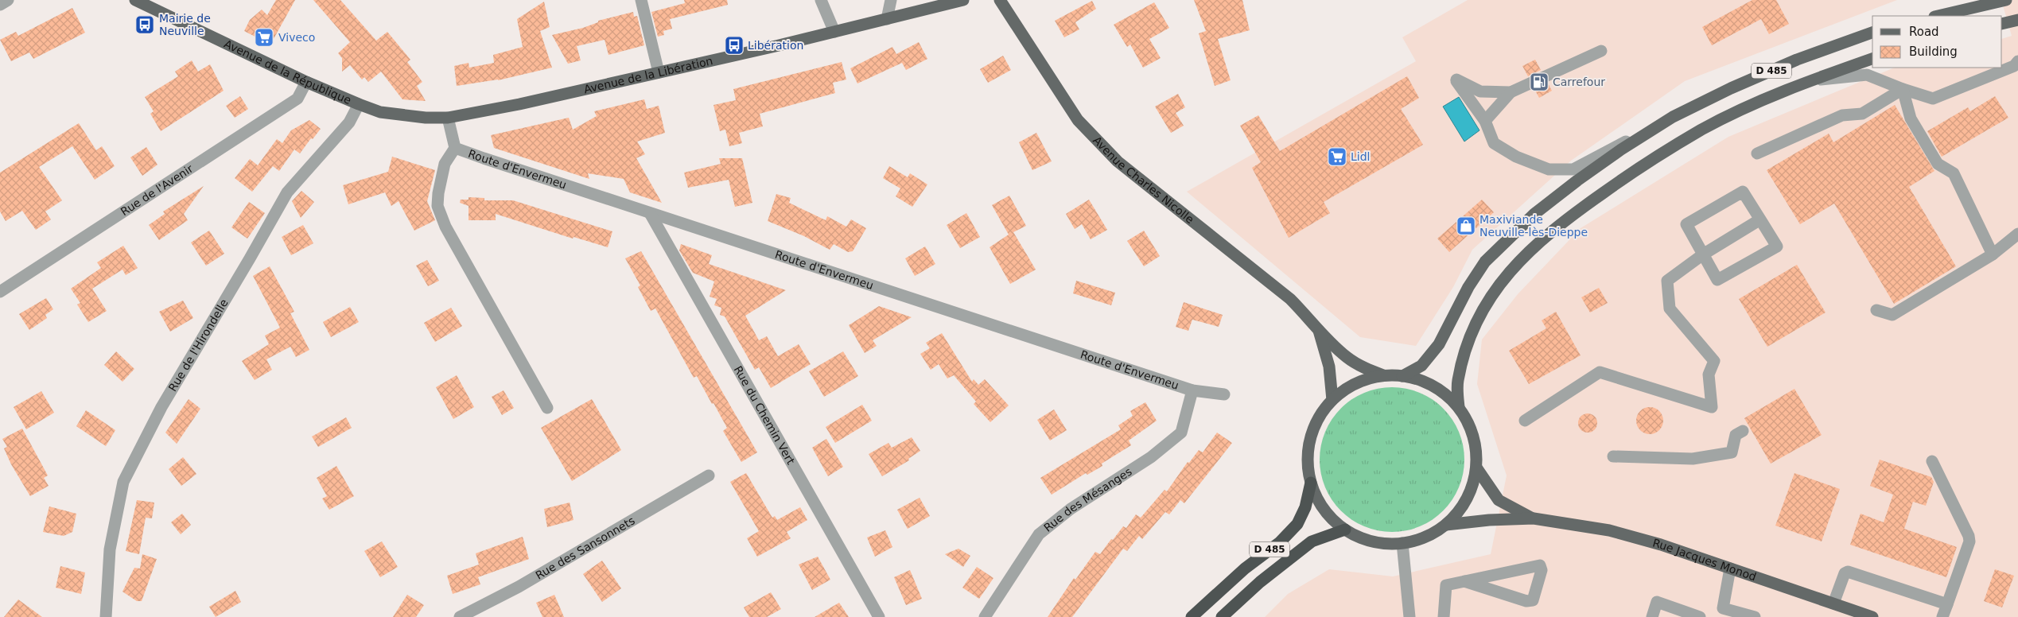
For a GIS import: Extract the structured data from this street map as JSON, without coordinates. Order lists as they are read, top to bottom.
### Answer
{
  "streets": {
    "highway": ["D 485"],
    "main road": [
      "Avenue de la République",
      "Avenue de la Libération",
      "Avenue Charles Nicolle",
      "Rue Jacques Monod"
    ],
    "street": [
      "Route d'Envermeu",
      "Rue de l'Avenir",
      "Rue de l'Hirondelle",
      "Rue du Chemin Vert",
      "Rue des Mésanges",
      "Rue des Sansonnets"
    ]
  },
  "crossings": [
    ["Avenue de la République", "Avenue de la Libération"],
    ["Avenue de la République", "Route d'Envermeu"],
    ["Avenue de la République", "Rue de l'Avenir"],
    ["Avenue de la République", "Rue de l'Hirondelle"],
    ["Avenue de la Libération", "Route d'Envermeu"],
    ["Route d'Envermeu", "Rue du Chemin Vert"],
    ["Route d'Envermeu", "Rue des Mésanges"]
  ],
  "places": {
    "bus stop": ["Mairie de Neuville", "Libération"],
    "supermarket": ["Viveco", "Lidl"],
    "fuel station": ["Carrefour"],
    "shop": ["Maxiviande Neuville-lès-Dieppe"]
  },
  "legend": ["Road", "Building"]
}
